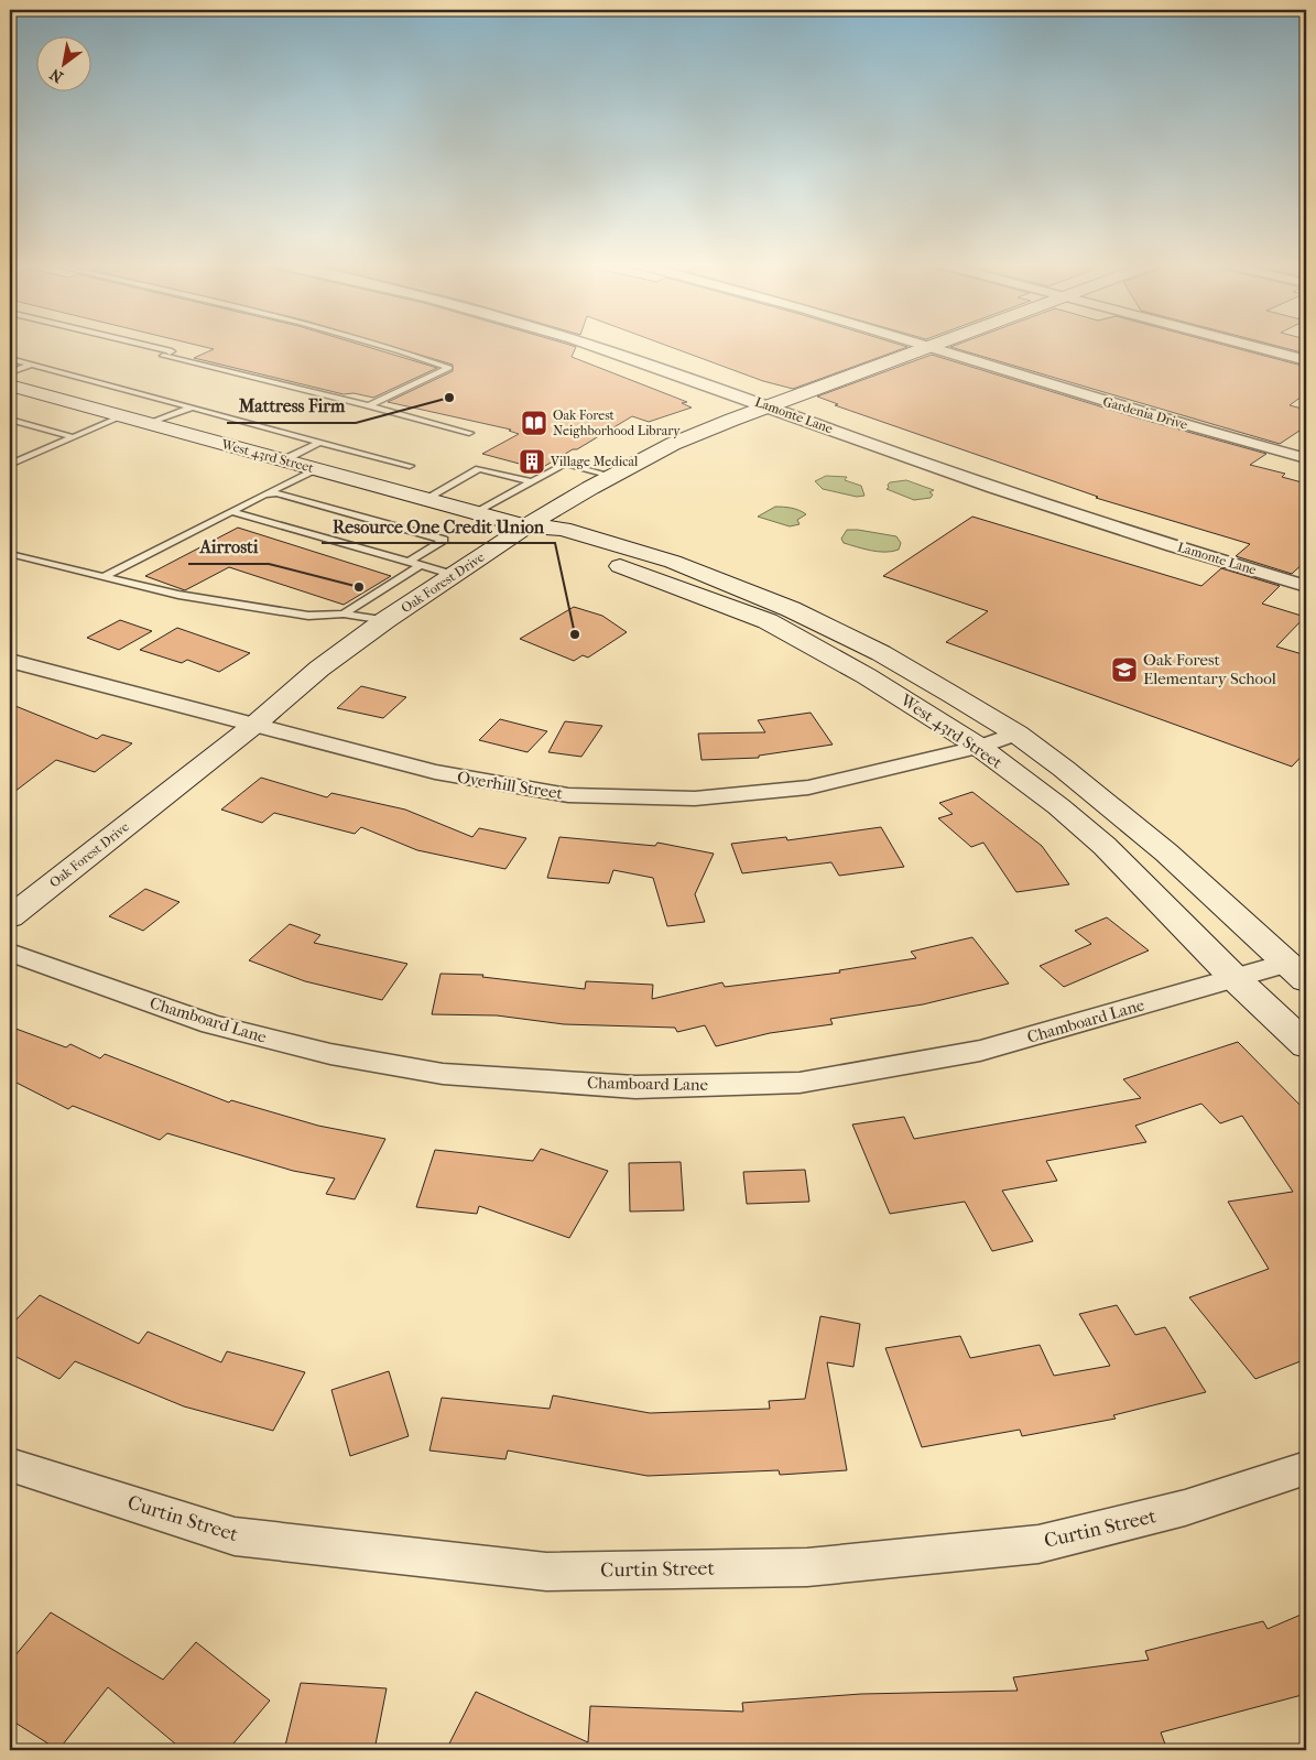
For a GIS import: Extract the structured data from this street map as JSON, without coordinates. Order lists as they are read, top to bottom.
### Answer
{
  "streets": {
    "main road": ["West 43rd Street", "Oak Forest Drive"],
    "street": [
      "Gardenia Drive",
      "Lamonte Lane",
      "Overhill Street",
      "Chamboard Lane",
      "Curtin Street"
    ]
  },
  "crossings": [
    ["Lamonte Lane", "Oak Forest Drive"],
    ["West 43rd Street", "Oak Forest Drive"],
    ["West 43rd Street", "Overhill Street"],
    ["West 43rd Street", "Chamboard Lane"],
    ["Oak Forest Drive", "Overhill Street"]
  ],
  "places": {
    "other": ["Mattress Firm", "Airrosti", "Resource One Credit Union"],
    "library": ["Oak Forest Neighborhood Library"],
    "building": ["Village Medical"],
    "school or university": ["Oak Forest Elementary School"]
  },
  "north": "bottom left"
}
